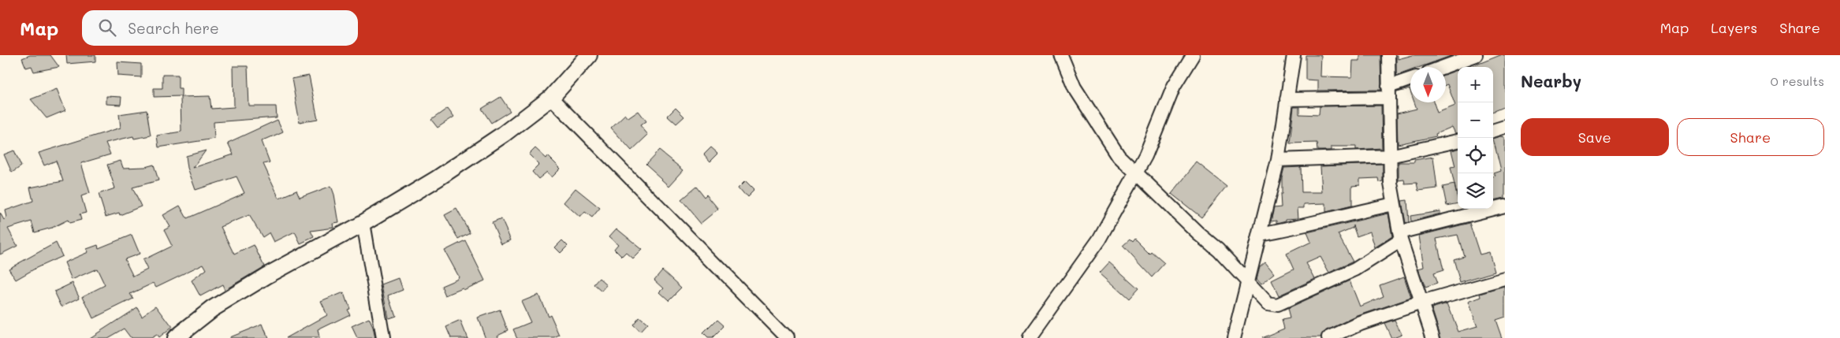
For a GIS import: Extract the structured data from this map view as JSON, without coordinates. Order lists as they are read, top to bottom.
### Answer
{
  "north": "bottom",
  "page": {
    "header": "Map",
    "search": "Search here",
    "nav": ["Map", "Layers", "Share"],
    "heading": ["Nearby", "0 results"],
    "map_buttons": ["+", "−"],
    "buttons": ["Save", "Share"]
  }
}
